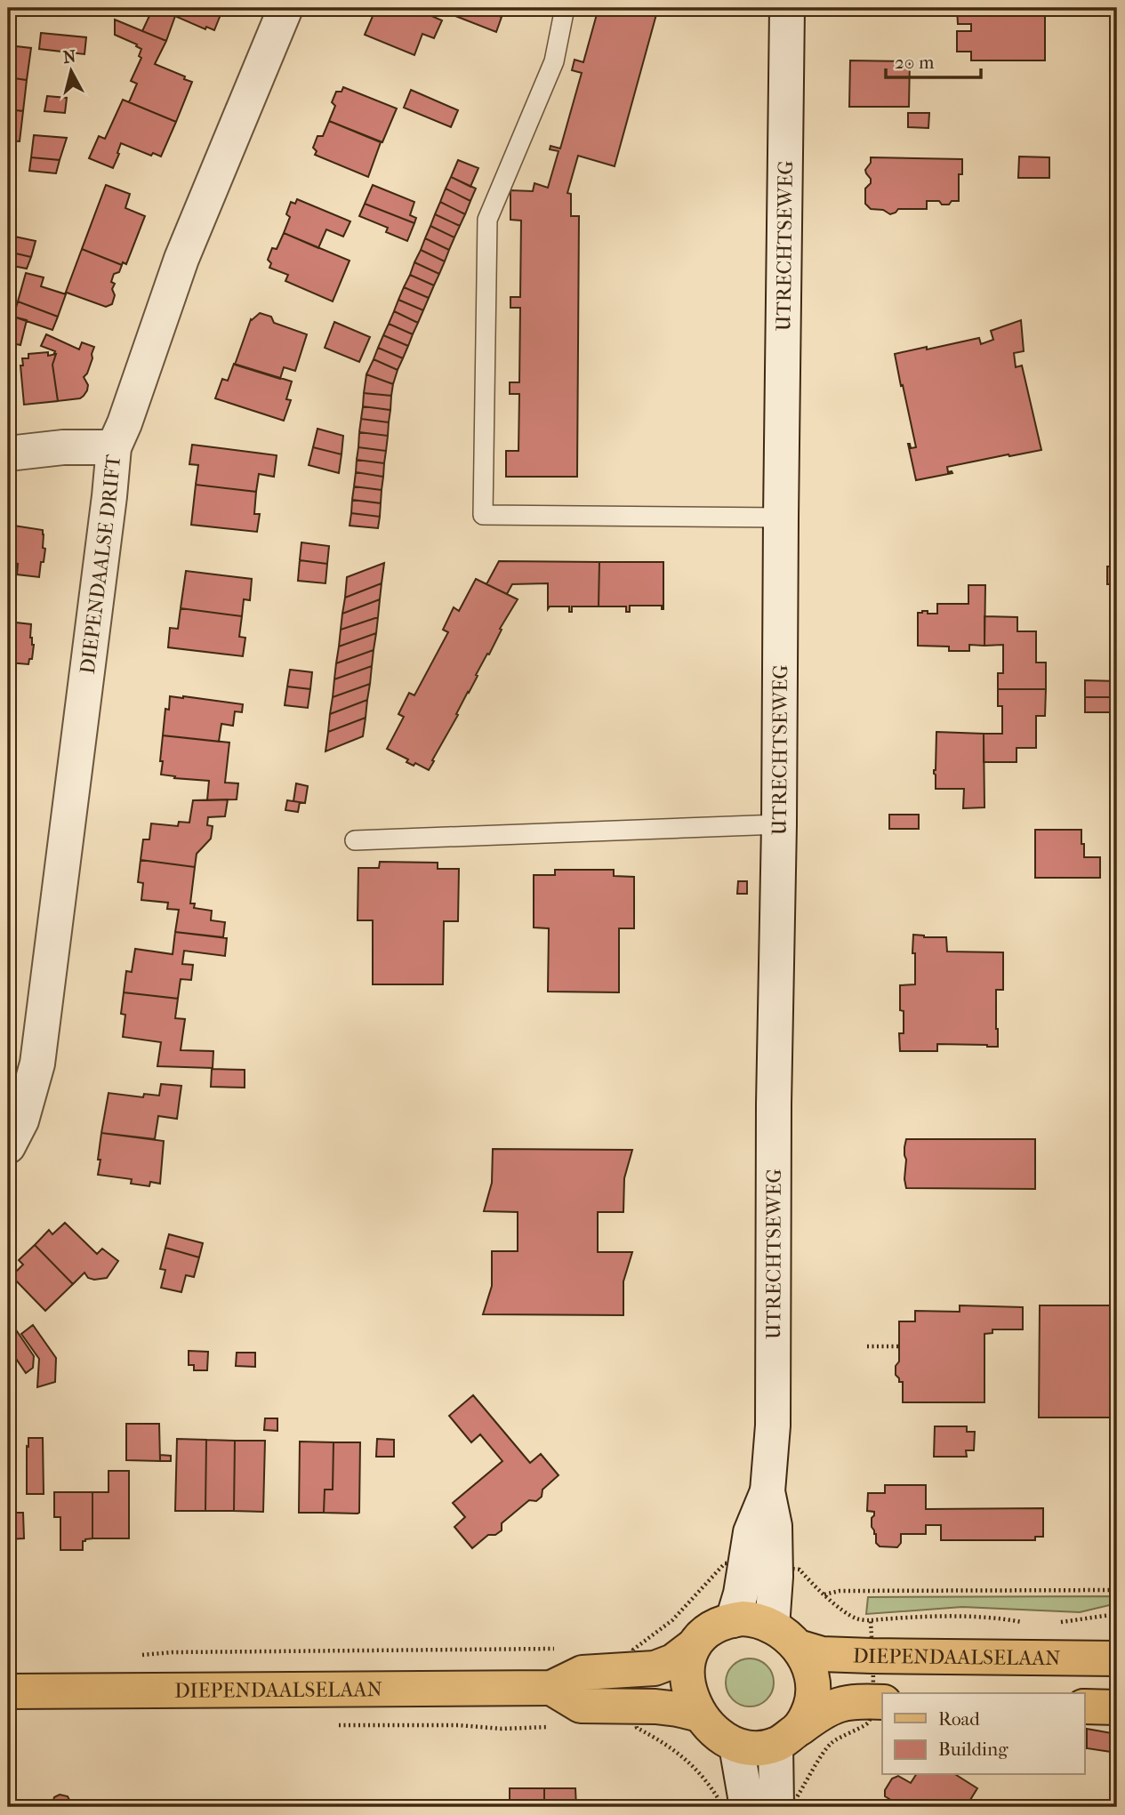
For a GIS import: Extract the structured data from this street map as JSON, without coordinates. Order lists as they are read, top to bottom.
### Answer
{
  "streets": {
    "main road": ["UTRECHTSEWEG", "DIEPENDAALSE DRIFT", "DIEPENDAALSELAAN"]
  },
  "crossings": [
    ["UTRECHTSEWEG", "DIEPENDAALSELAAN"]
  ],
  "legend": ["Road", "Building"],
  "scale_bar": "20 m",
  "north": "top"
}
